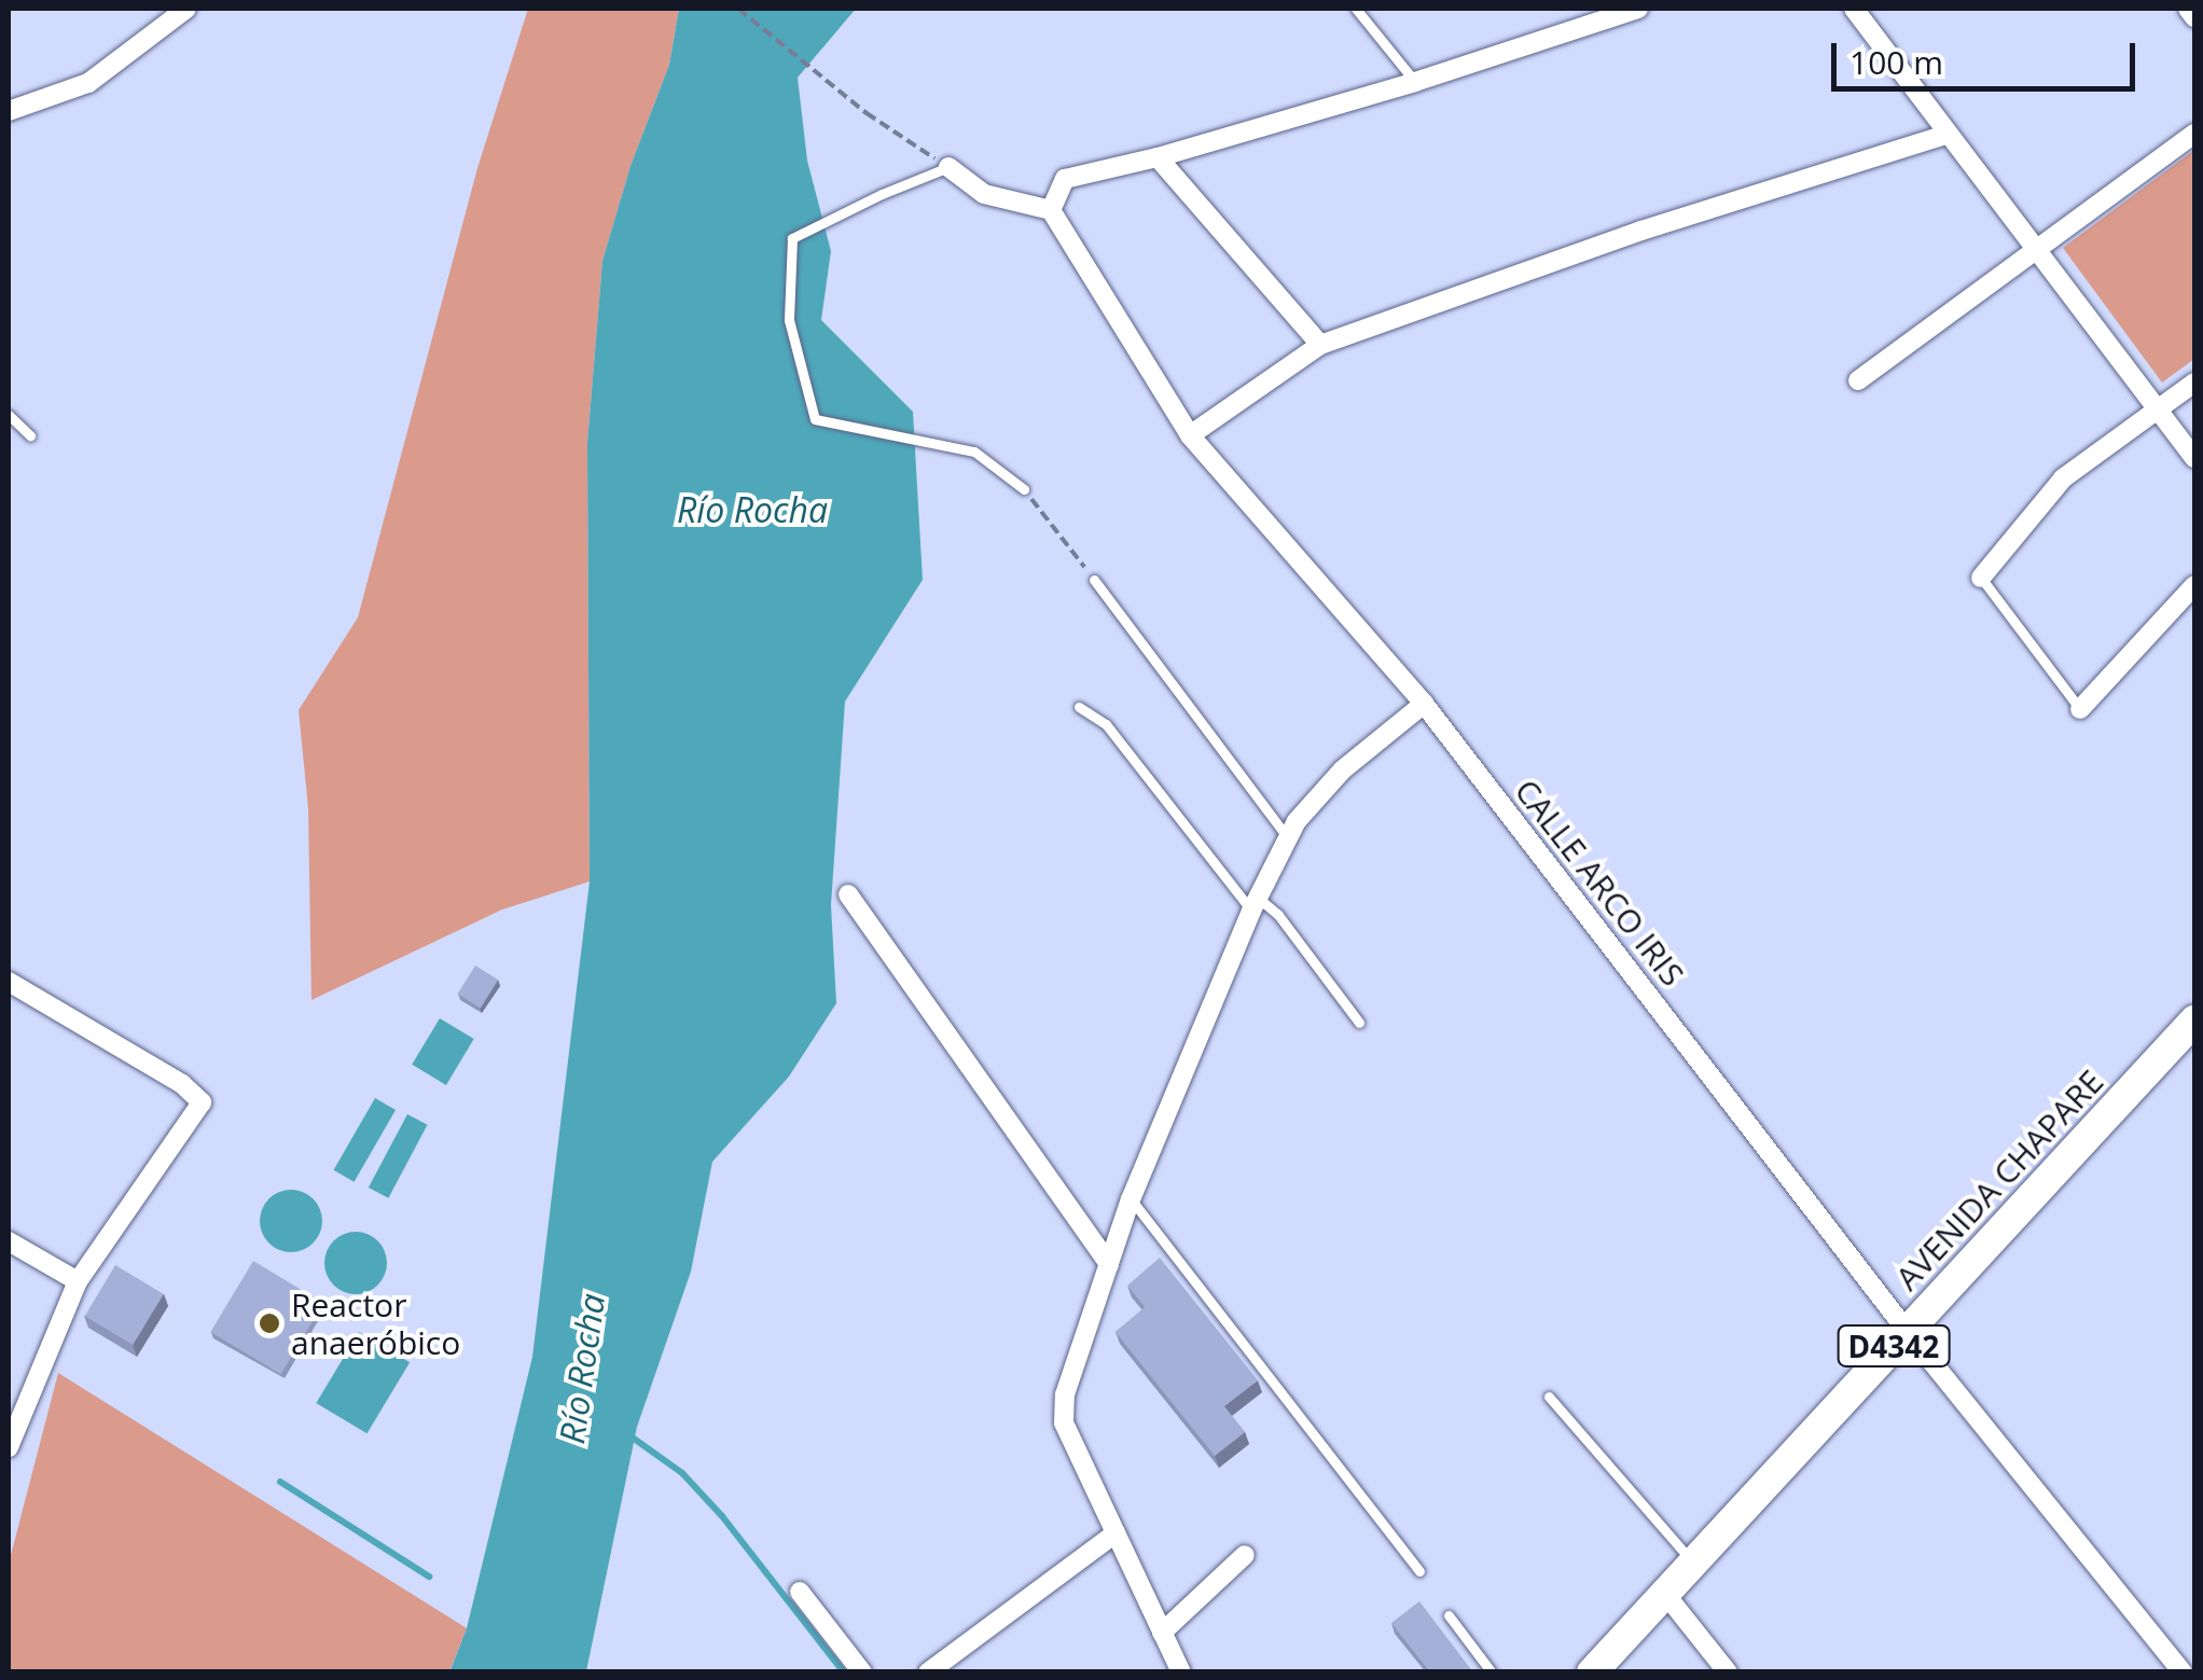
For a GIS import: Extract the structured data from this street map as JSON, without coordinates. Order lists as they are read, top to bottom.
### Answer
{
  "streets": {
    "main road": ["AVENIDA CHAPARE", "D4342"],
    "street": ["CALLE ARCO IRIS"]
  },
  "crossings": [
    ["CALLE ARCO IRIS", "AVENIDA CHAPARE"]
  ],
  "water": ["Río Rocha"],
  "places": ["Reactor anaeróbico"],
  "scale_bar": "100 m"
}
